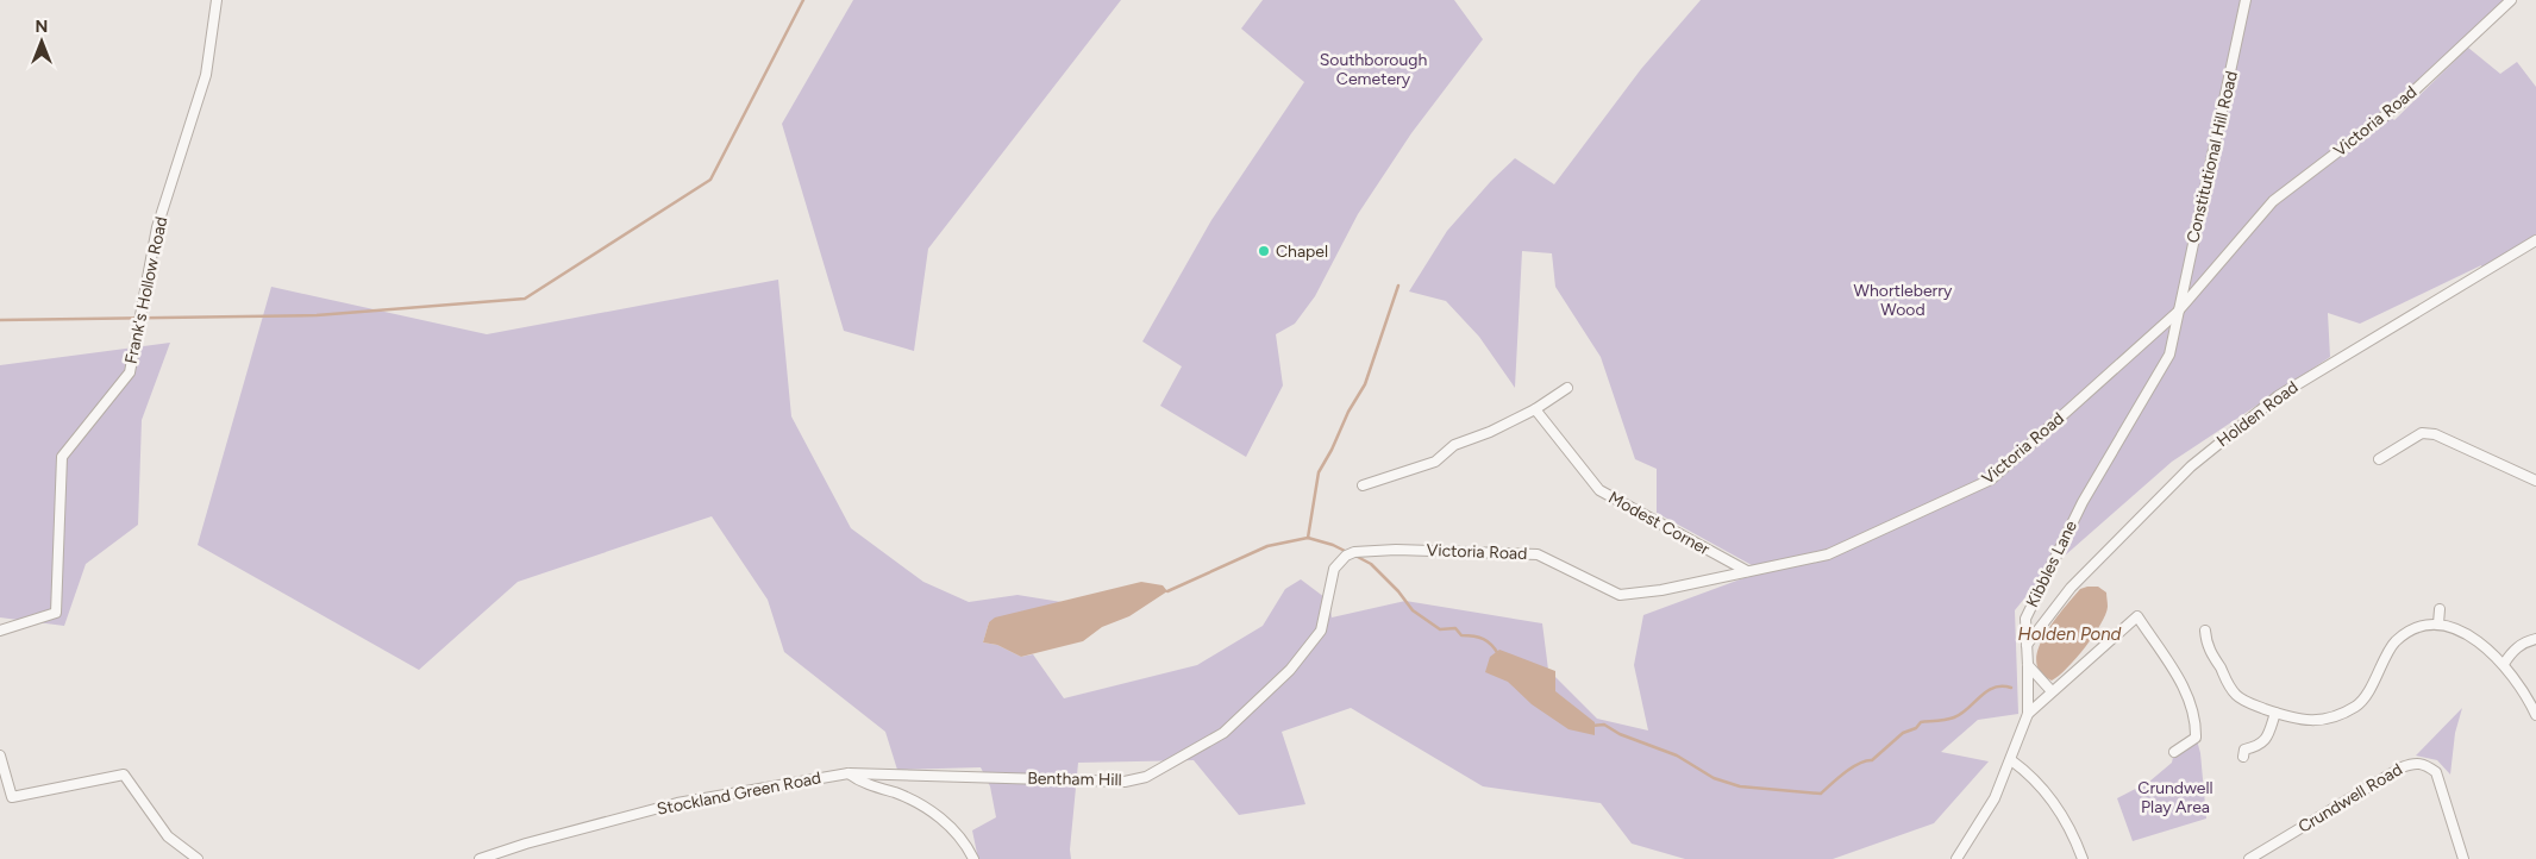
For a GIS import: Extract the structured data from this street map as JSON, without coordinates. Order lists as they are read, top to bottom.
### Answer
{
  "streets": {
    "street": [
      "Victoria Road",
      "Constitutional Hill Road",
      "Frank's Hollow Road",
      "Holden Road",
      "Modest Corner",
      "Kibbles Lane",
      "Bentham Hill",
      "Stockland Green Road",
      "Crundwell Road"
    ]
  },
  "crossings": [
    ["Victoria Road", "Constitutional Hill Road"],
    ["Victoria Road", "Modest Corner"],
    ["Victoria Road", "Kibbles Lane"],
    ["Victoria Road", "Bentham Hill"],
    ["Constitutional Hill Road", "Kibbles Lane"],
    ["Holden Road", "Kibbles Lane"],
    ["Bentham Hill", "Stockland Green Road"]
  ],
  "water": ["Holden Pond"],
  "parks": ["Southborough Cemetery", "Whortleberry Wood", "Crundwell Play Area"],
  "places": ["Chapel"],
  "north": "top"
}
